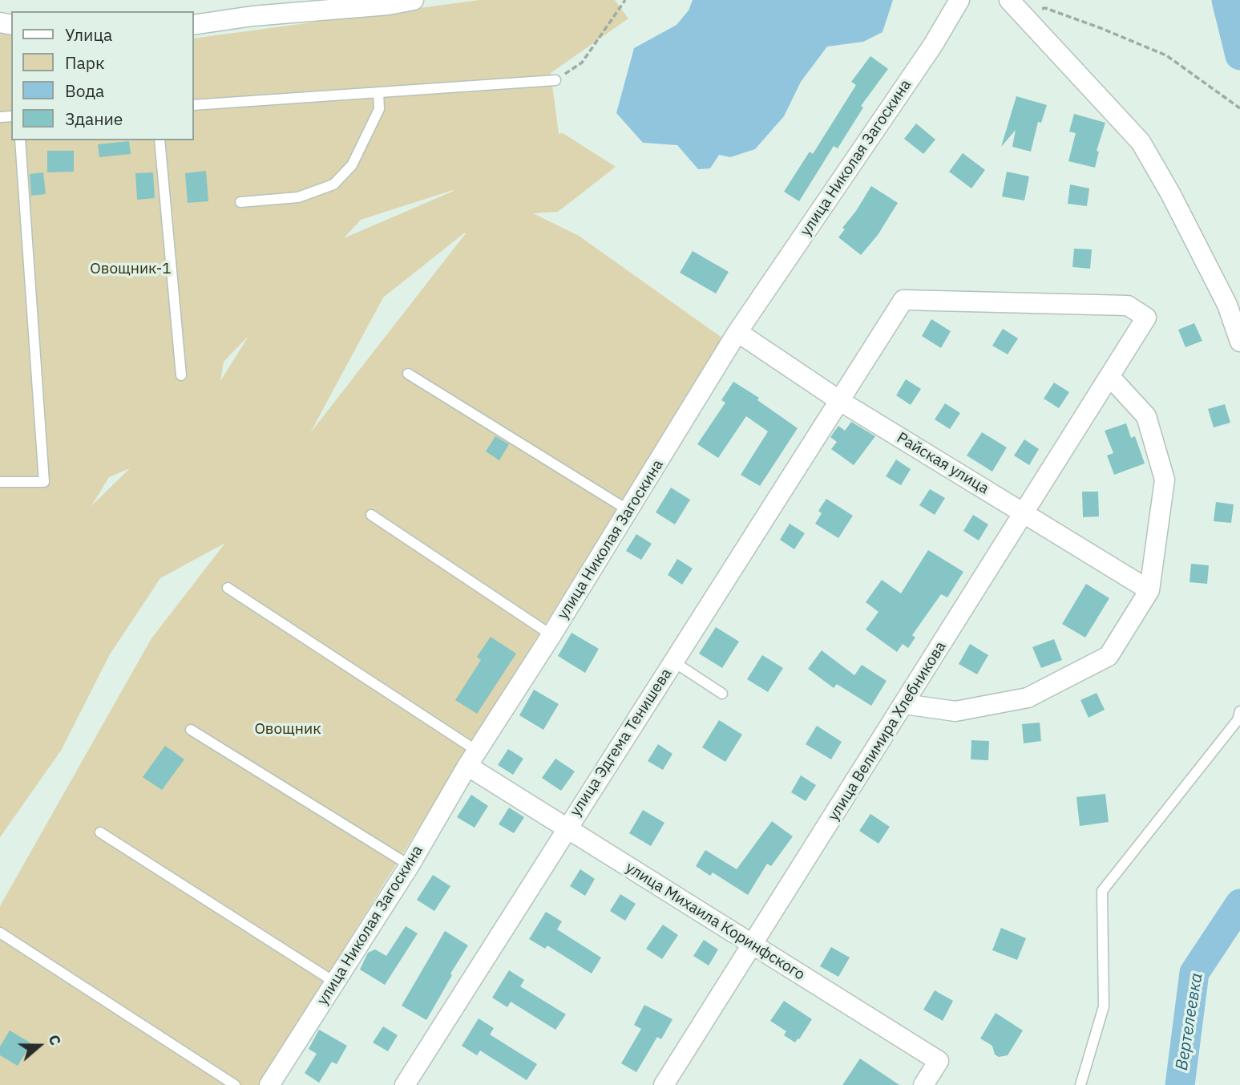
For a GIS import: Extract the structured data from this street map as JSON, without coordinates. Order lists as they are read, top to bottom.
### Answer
{
  "streets": {
    "street": [
      "улица Николая Загоскина",
      "Райская улица",
      "улица Велимира Хлебникова",
      "улица Эдгема Тенишева",
      "улица Михаила Коринфского"
    ]
  },
  "crossings": [
    ["улица Николая Загоскина", "Райская улица"],
    ["улица Николая Загоскина", "улица Михаила Коринфского"],
    ["Райская улица", "улица Велимира Хлебникова"],
    ["Райская улица", "улица Эдгема Тенишева"],
    ["улица Велимира Хлебникова", "улица Эдгема Тенишева"],
    ["улица Велимира Хлебникова", "улица Михаила Коринфского"],
    ["улица Эдгема Тенишева", "улица Михаила Коринфского"]
  ],
  "water": ["Вертелеевка"],
  "parks": ["Овощник-1", "Овощник"],
  "legend": [
    "Улица",
    "Парк",
    "Вода",
    "Здание"
  ],
  "north": "right"
}
